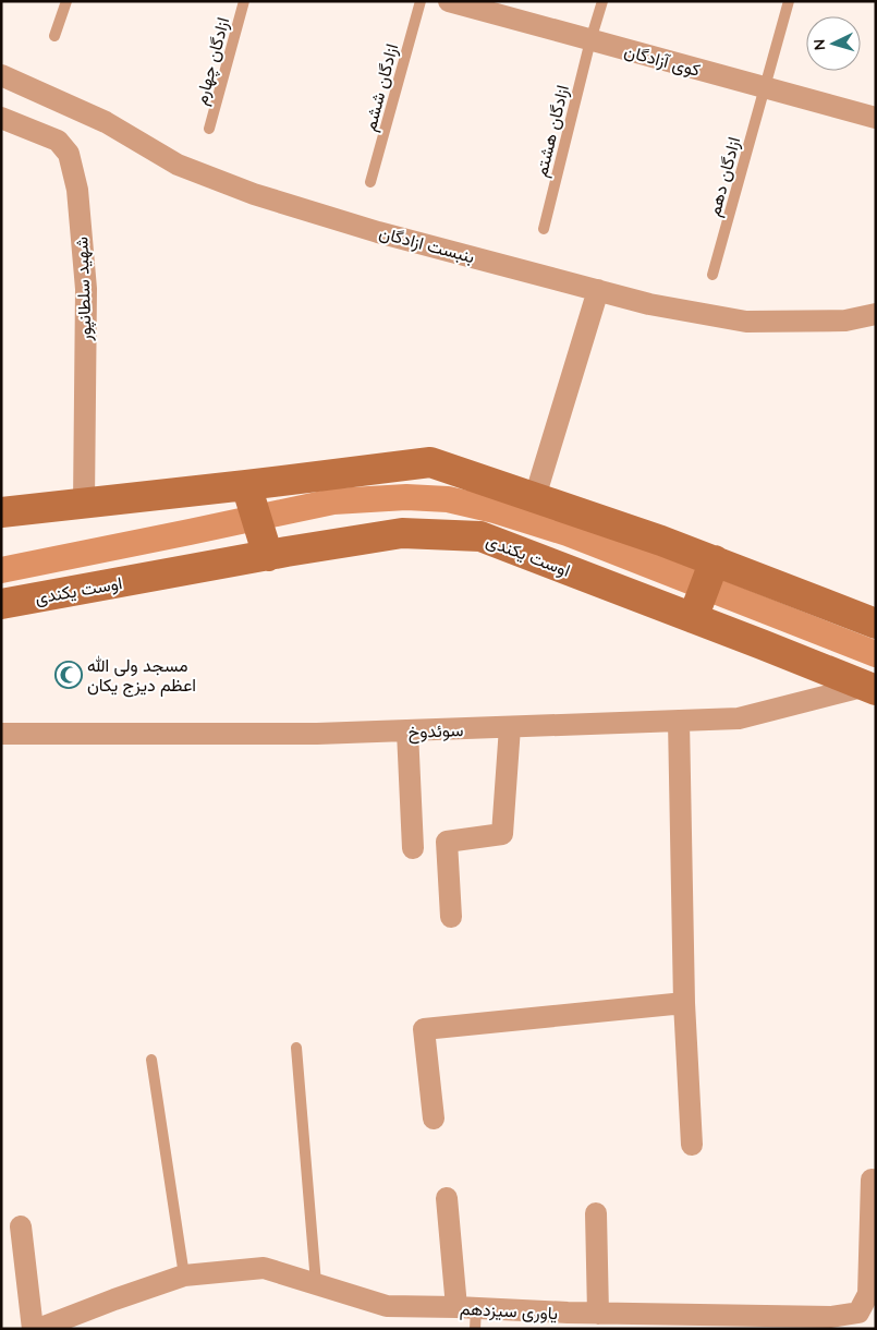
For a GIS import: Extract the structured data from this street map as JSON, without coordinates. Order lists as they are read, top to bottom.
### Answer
{
  "streets": {
    "street": [
      "کوی آزادگان",
      "بنبست ازادگان",
      "شهید سلطانپور",
      "اوست یکندی",
      "سوئدوخ",
      "یاوری سیزدهم"
    ],
    "lane": [
      "ازادگان چهارم",
      "ازادگان ششم",
      "ازادگان هشتم",
      "ازادگان دهم"
    ]
  },
  "crossings": [
    ["کوی آزادگان", "ازادگان هشتم"],
    ["کوی آزادگان", "ازادگان دهم"],
    ["اوست یکندی", "سوئدوخ"]
  ],
  "places": {
    "mosque": ["مسجد ولی الله اعظم دیزج یکان"]
  },
  "north": "left"
}
